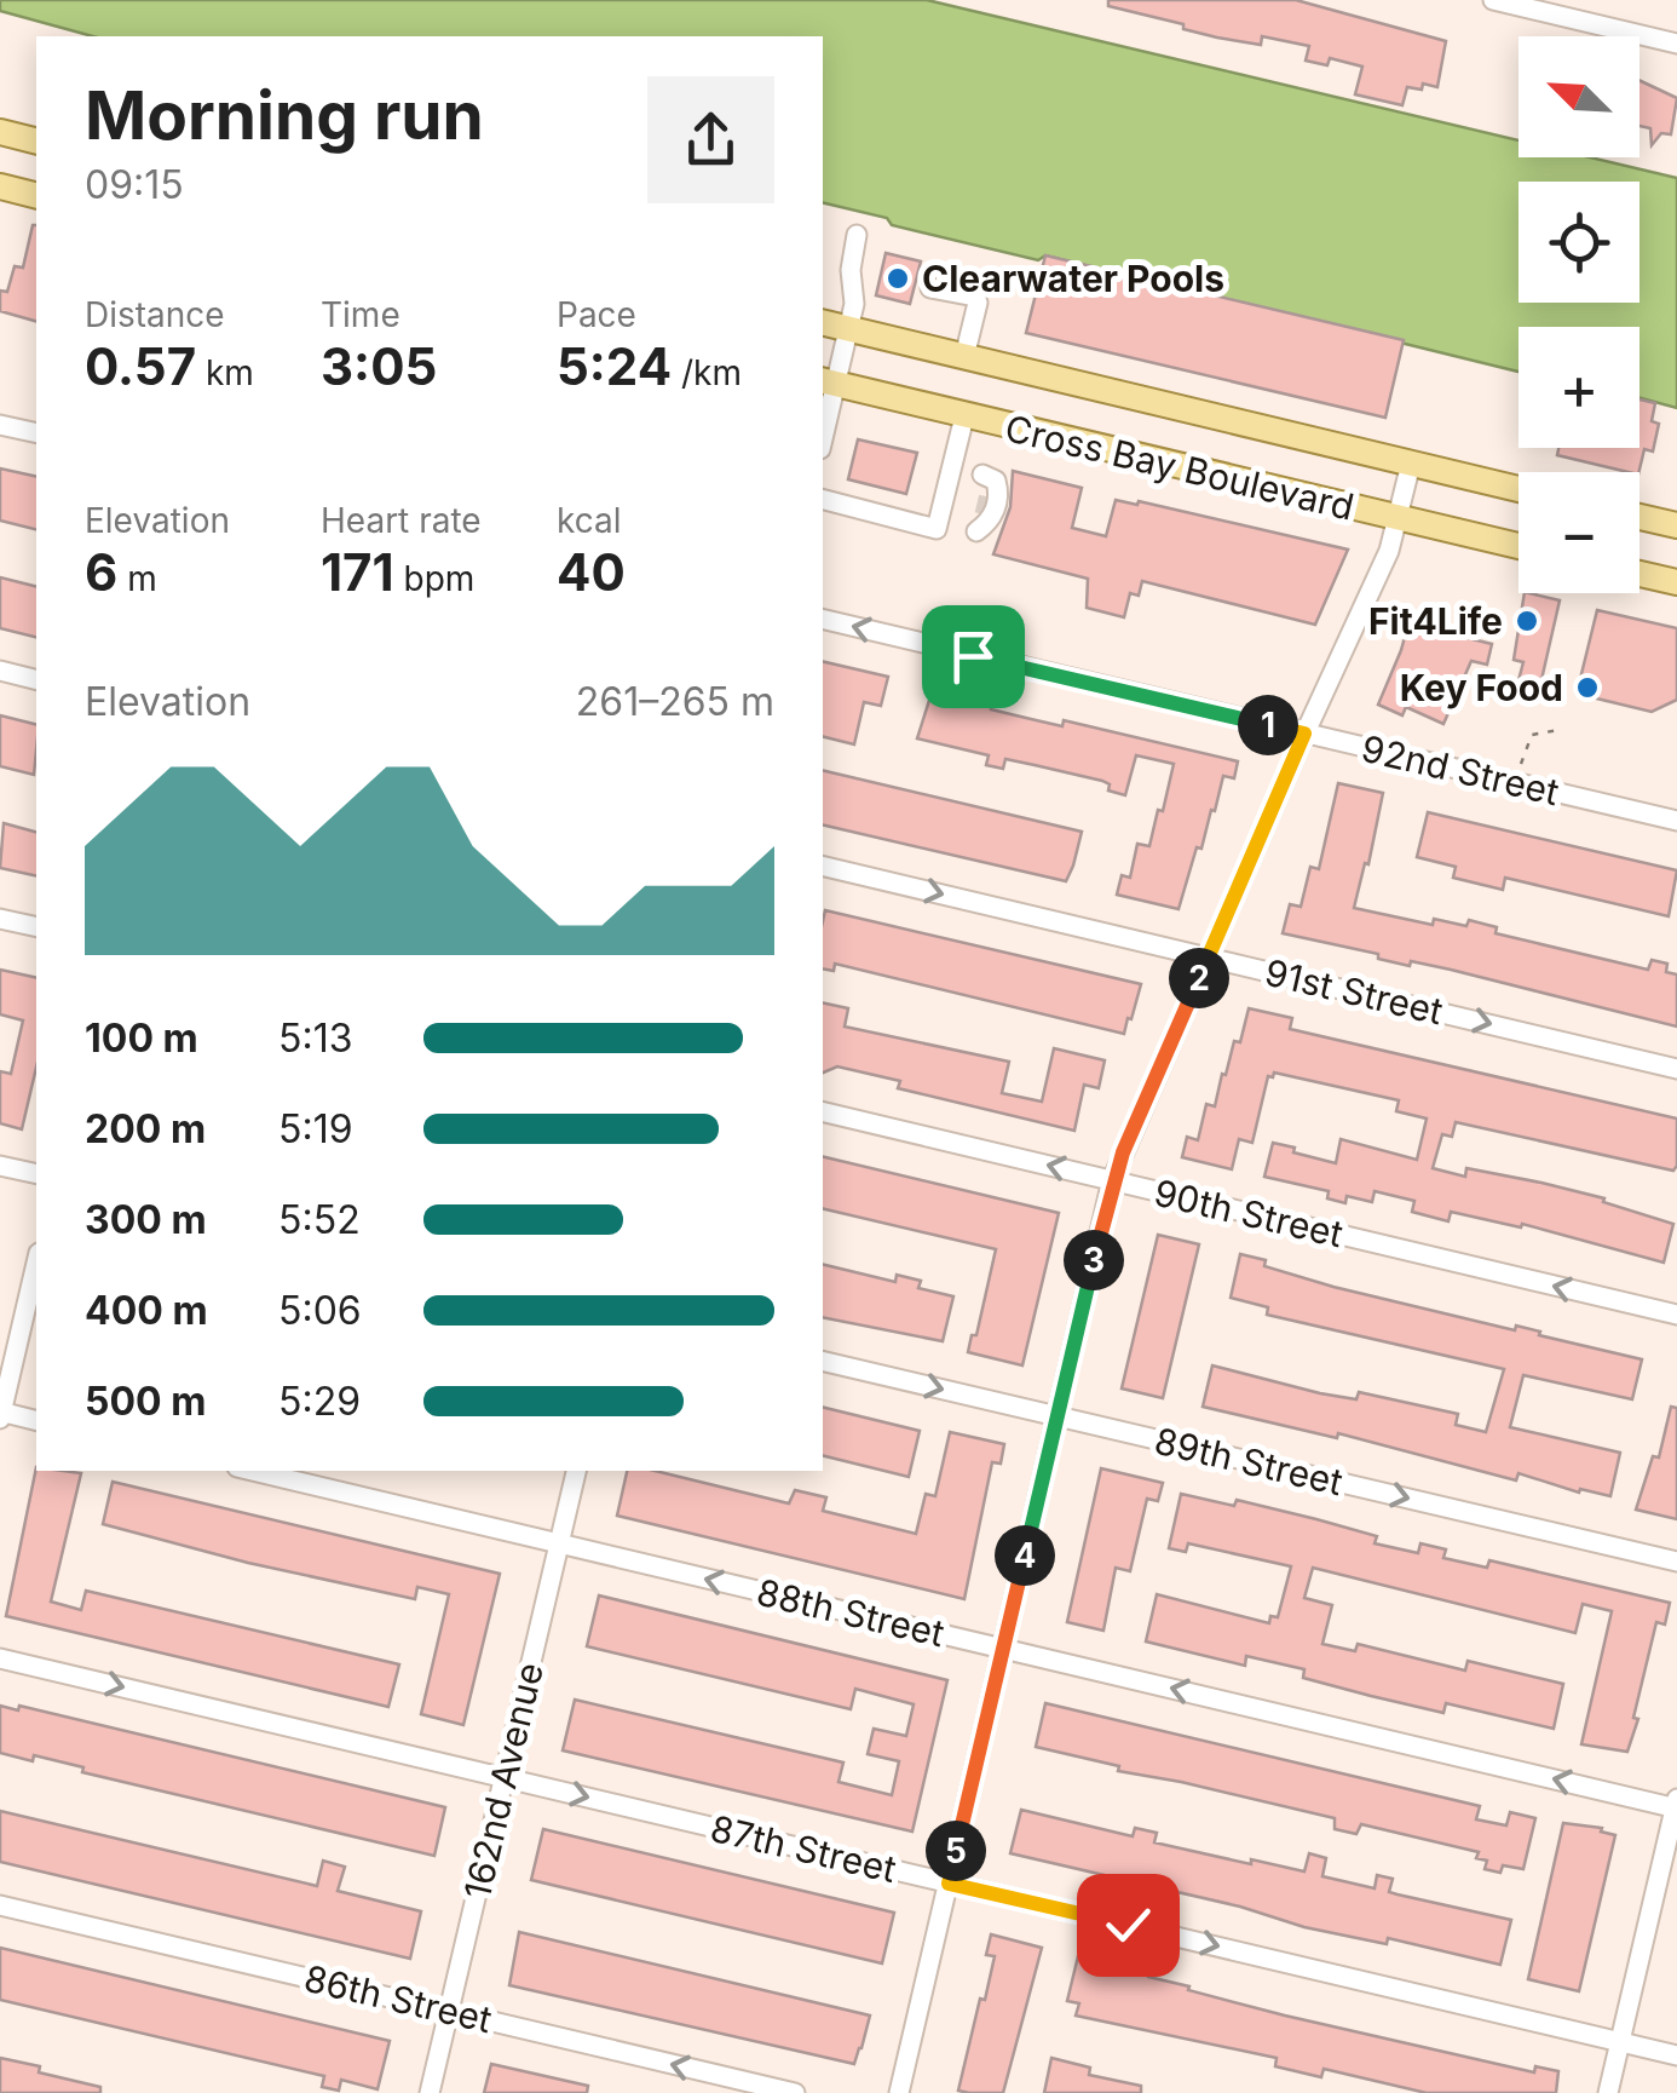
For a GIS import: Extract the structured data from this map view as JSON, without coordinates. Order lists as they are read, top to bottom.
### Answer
{
  "streets": {
    "main road": ["Cross Bay Boulevard"],
    "street": [
      "92nd Street",
      "91st Street",
      "90th Street",
      "89th Street",
      "88th Street",
      "162nd Avenue",
      "87th Street",
      "86th Street"
    ]
  },
  "crossings": [
    ["88th Street", "162nd Avenue"],
    ["162nd Avenue", "87th Street"],
    ["162nd Avenue", "86th Street"]
  ],
  "one_way": [
    "92nd Street",
    "91st Street",
    "90th Street",
    "89th Street",
    "88th Street",
    "87th Street",
    "86th Street"
  ],
  "places": ["Clearwater Pools", "Fit4Life", "Key Food"],
  "north": "top left",
  "page": {
    "map_buttons": ["+", "−"],
    "heading": ["Morning run", "09:15"],
    "stats": [
      ["Distance", "0.57 km"],
      ["Time", "3:05"],
      ["Pace", "5:24 /km"],
      ["Elevation", "6 m"],
      ["Heart rate", "171 bpm"],
      ["kcal", "40"]
    ],
    "chart": ["Elevation", "261–265 m"],
    "pins": [
      "1",
      "2",
      "3",
      "4",
      "5"
    ],
    "list": [
      {
        "name": "100 m",
        "note": "5:13"
      },
      {
        "name": "200 m",
        "note": "5:19"
      },
      {
        "name": "300 m",
        "note": "5:52"
      },
      {
        "name": "400 m",
        "note": "5:06"
      },
      {
        "name": "500 m",
        "note": "5:29"
      }
    ]
  }
}
